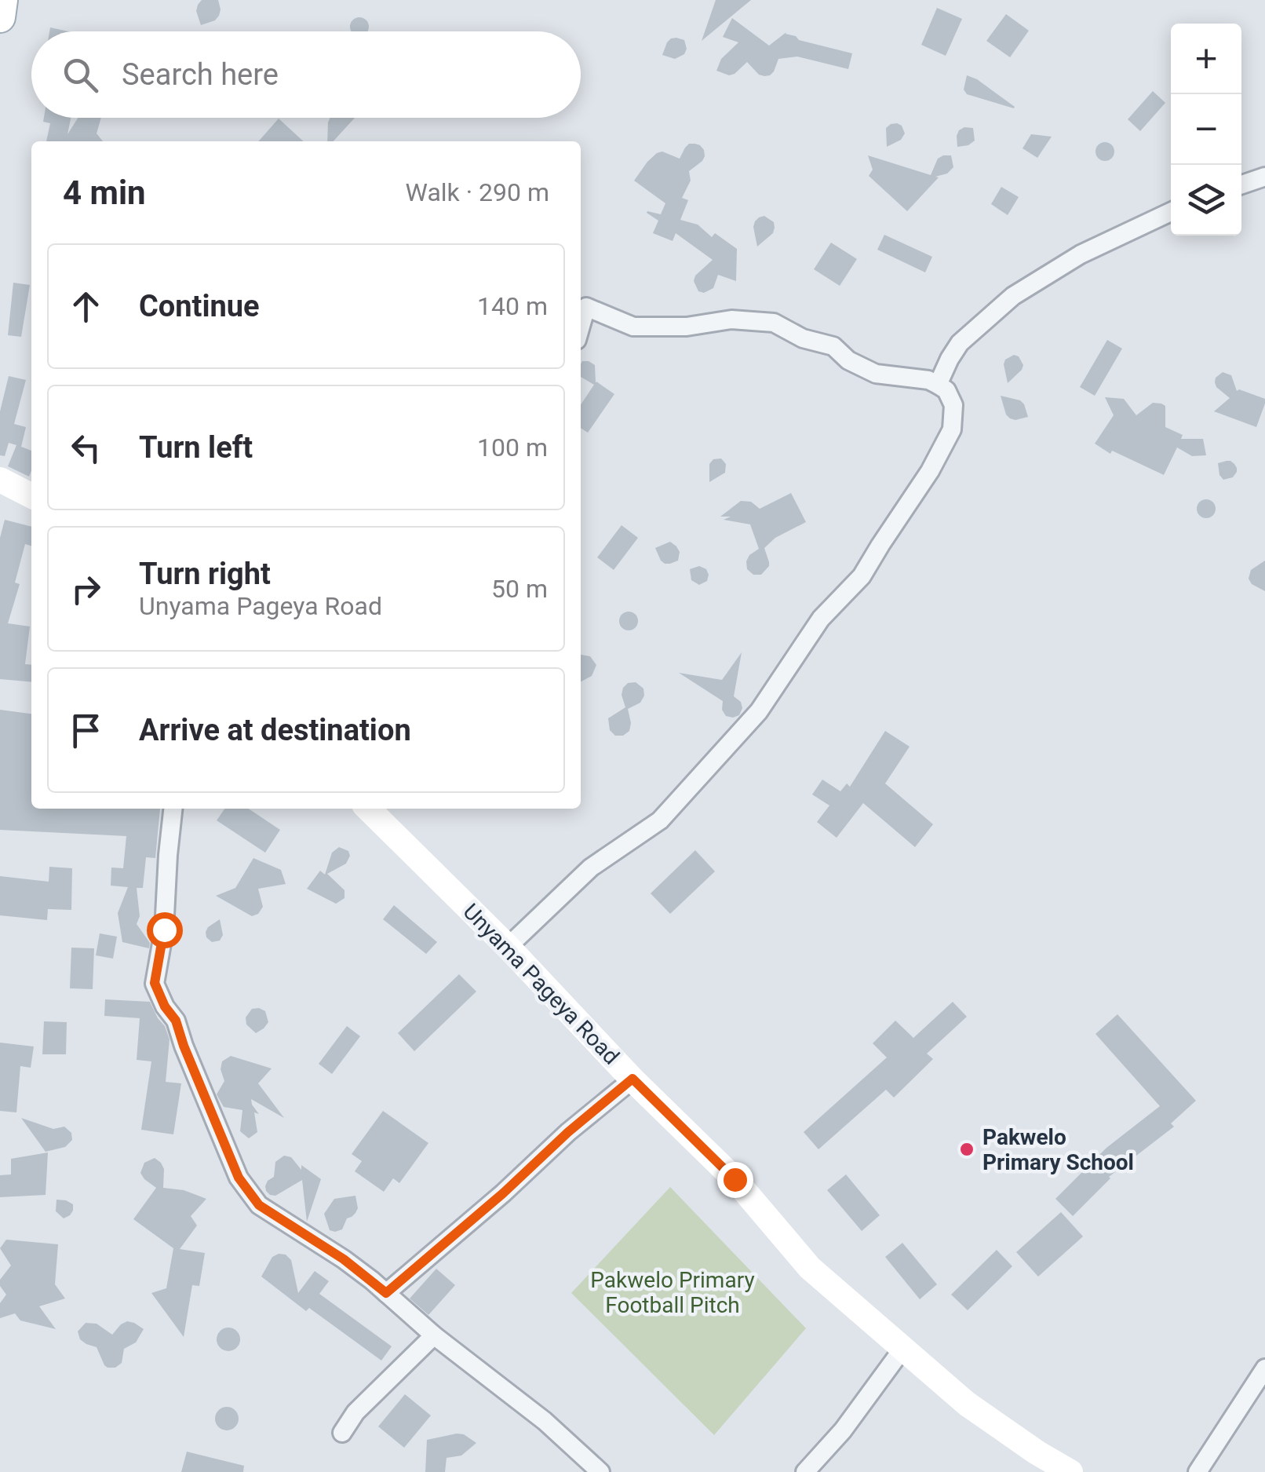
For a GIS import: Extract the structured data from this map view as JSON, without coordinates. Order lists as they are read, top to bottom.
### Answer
{
  "streets": {
    "street": ["Unyama Pageya Road"]
  },
  "parks": ["Pakwelo Primary Football Pitch"],
  "places": ["Pakwelo Primary School"],
  "page": {
    "map_buttons": ["+", "−"],
    "search": "Search here",
    "heading": ["4 min", "Walk · 290 m"],
    "list": [
      ["Continue", "140 m"],
      ["Turn left", "100 m"],
      ["Turn right", "Unyama Pageya Road", "50 m"],
      "Arrive at destination"
    ]
  }
}
